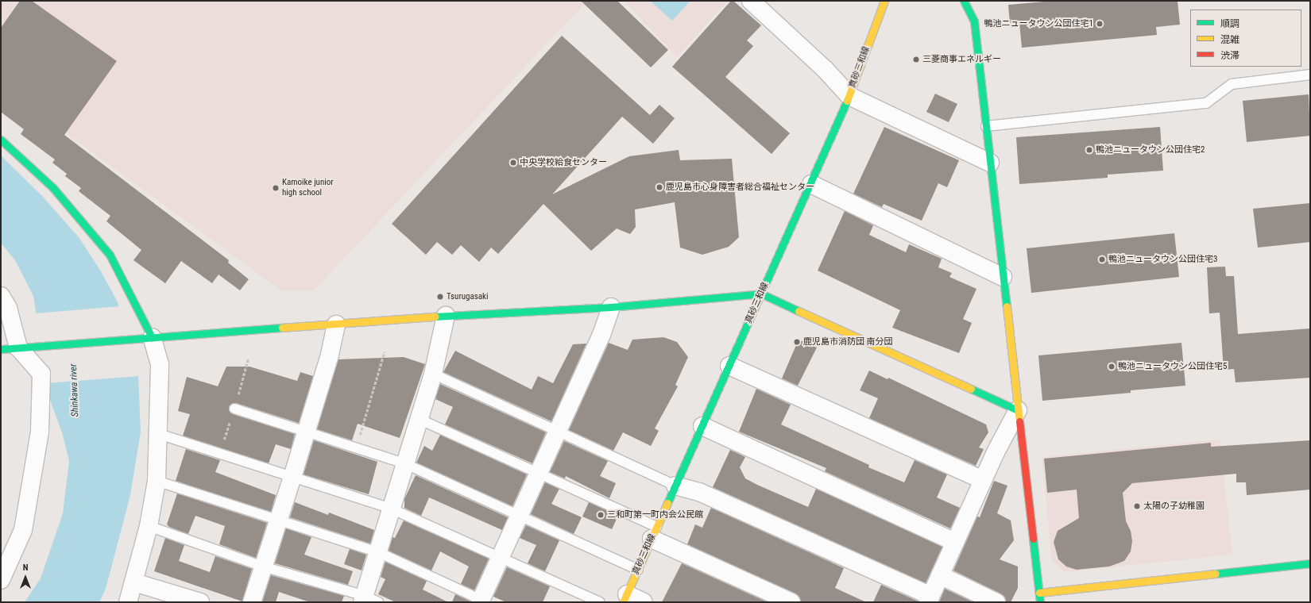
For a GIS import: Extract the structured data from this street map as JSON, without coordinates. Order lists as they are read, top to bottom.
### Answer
{
  "streets": {
    "street": ["真砂三和線"]
  },
  "water": ["Shinkawa river"],
  "places": [
    "鴨池ニュータウン公団住宅1",
    "三菱商事エネルギー",
    "鴨池ニュータウン公団住宅2",
    "中央学校給食センター",
    "鹿児島市心身障害者総合福祉センター",
    "Kamoike junior high school",
    "鴨池ニュータウン公団住宅3",
    "Tsurugasaki",
    "鹿児島市消防団 南分団",
    "鴨池ニュータウン公団住宅5",
    "太陽の子幼稚園",
    "三和町第一町内会公民館"
  ],
  "legend": ["順調", "混雑", "渋滞"],
  "north": "top"
}
